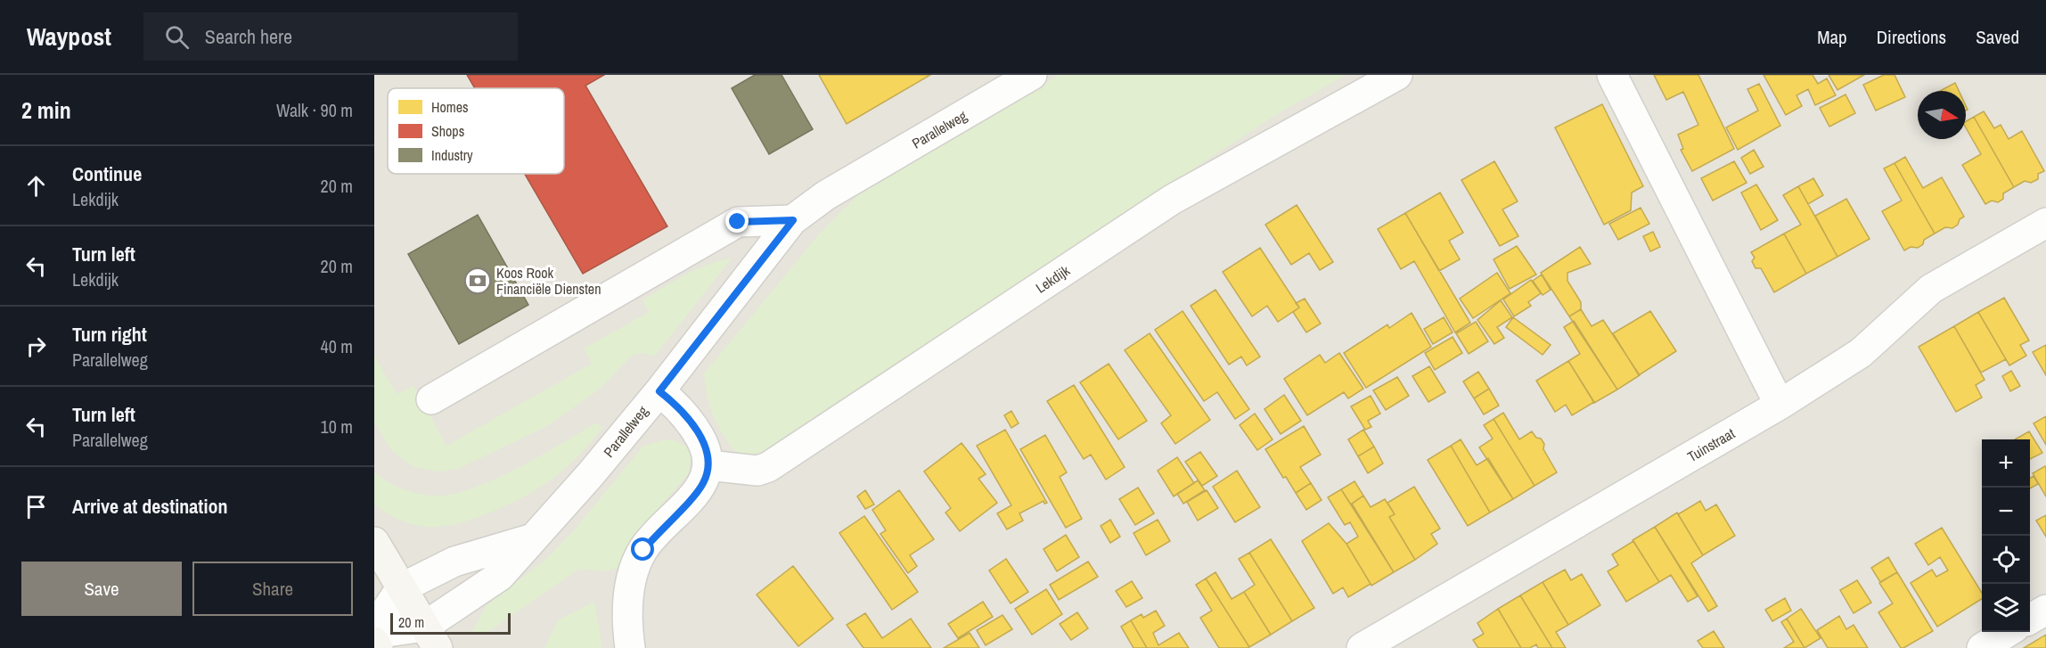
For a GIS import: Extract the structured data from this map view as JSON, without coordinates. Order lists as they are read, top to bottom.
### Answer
{
  "streets": {
    "street": ["Parallelweg", "Lekdijk", "Tuinstraat"]
  },
  "places": {
    "bank": ["Koos Rook Financiële Diensten"]
  },
  "legend": ["Homes", "Shops", "Industry"],
  "scale_bar": "20 m",
  "north": "right",
  "page": {
    "header": "Waypost",
    "search": "Search here",
    "nav": ["Map", "Directions", "Saved"],
    "heading": ["2 min", "Walk · 90 m"],
    "list": [
      ["Continue", "Lekdijk", "20 m"],
      ["Turn left", "Lekdijk", "20 m"],
      ["Turn right", "Parallelweg", "40 m"],
      ["Turn left", "Parallelweg", "10 m"],
      "Arrive at destination"
    ],
    "map_buttons": ["+", "−"],
    "buttons": ["Save", "Share"],
    "scale": "20 m"
  }
}
